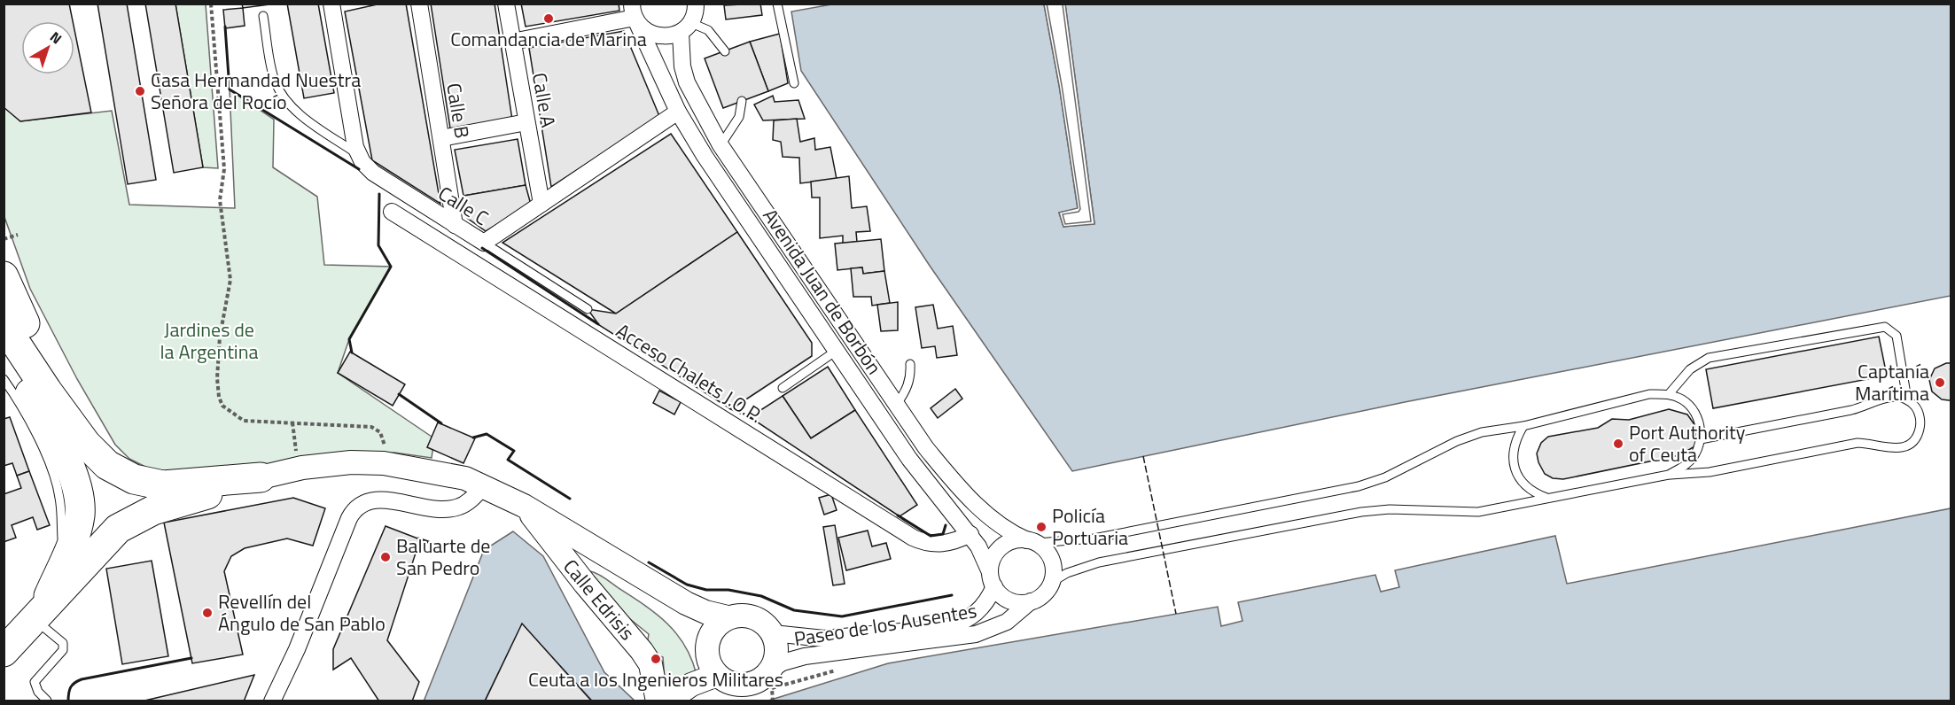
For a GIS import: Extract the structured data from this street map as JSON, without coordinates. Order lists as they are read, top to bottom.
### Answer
{
  "streets": {
    "main road": ["Calle Edrisis"],
    "street": [
      "Calle A",
      "Calle B",
      "Calle C",
      "Avenida Juan de Borbón",
      "Acceso Chalets J.O.P.",
      "Paseo de los Ausentes"
    ]
  },
  "crossings": [
    ["Calle A", "Calle C"],
    ["Calle B", "Calle C"],
    ["Calle C", "Avenida Juan de Borbón"],
    ["Avenida Juan de Borbón", "Acceso Chalets J.O.P."],
    ["Avenida Juan de Borbón", "Paseo de los Ausentes"]
  ],
  "parks": ["Jardines de la Argentina"],
  "places": [
    "Comandancia de Marina",
    "Casa Hermandad Nuestra Señora del Rocío",
    "Captanía Marítima",
    "Port Authority of Ceuta",
    "Policía Portuaria",
    "Baluarte de San Pedro",
    "Revellín del Ángulo de San Pablo",
    "Ceuta a los Ingenieros Militares"
  ],
  "north": "top right"
}
